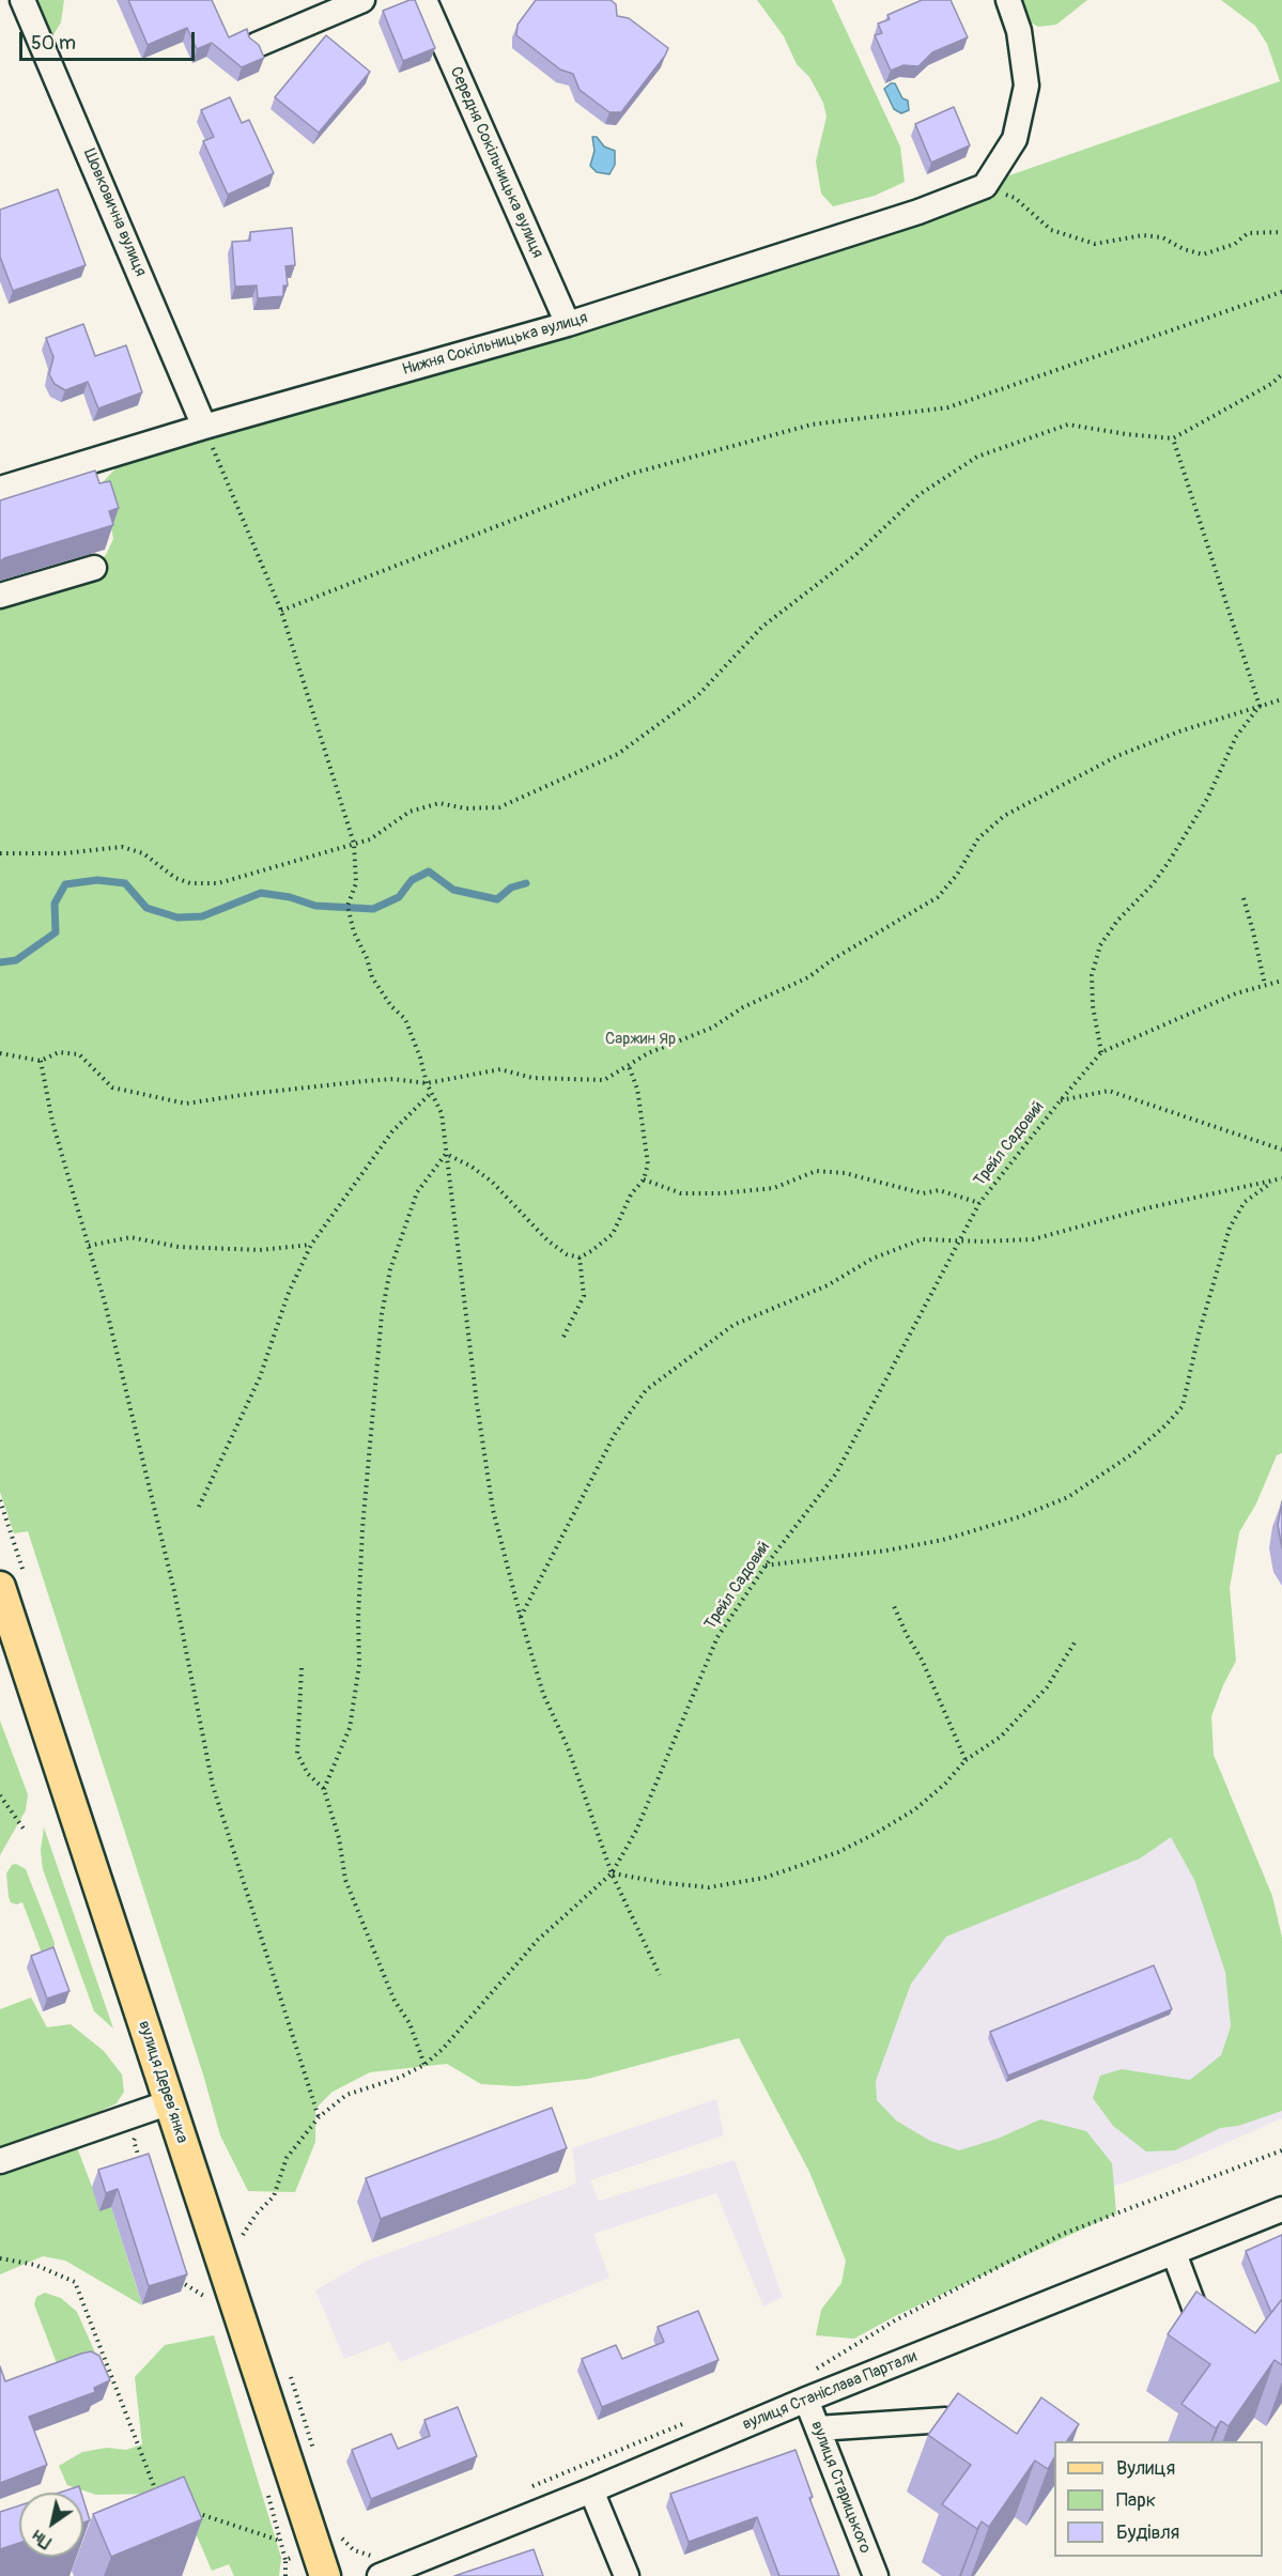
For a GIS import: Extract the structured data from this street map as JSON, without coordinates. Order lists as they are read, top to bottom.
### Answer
{
  "streets": {
    "main road": ["вулиця Дерев’янка"],
    "street": [
      "Середня Сокільницька вулиця",
      "Шовковична вулиця",
      "Нижня Сокільницька вулиця",
      "вулиця Станіслава Партали",
      "вулиця Старицького"
    ],
    "path": ["Трейл Садовий"]
  },
  "crossings": [
    ["Середня Сокільницька вулиця", "Нижня Сокільницька вулиця"],
    ["Шовковична вулиця", "Нижня Сокільницька вулиця"],
    ["вулиця Станіслава Партали", "вулиця Старицького"]
  ],
  "parks": ["Саржин Яр"],
  "legend": ["Вулиця", "Парк", "Будівля"],
  "scale_bar": "50 m",
  "north": "bottom left"
}
